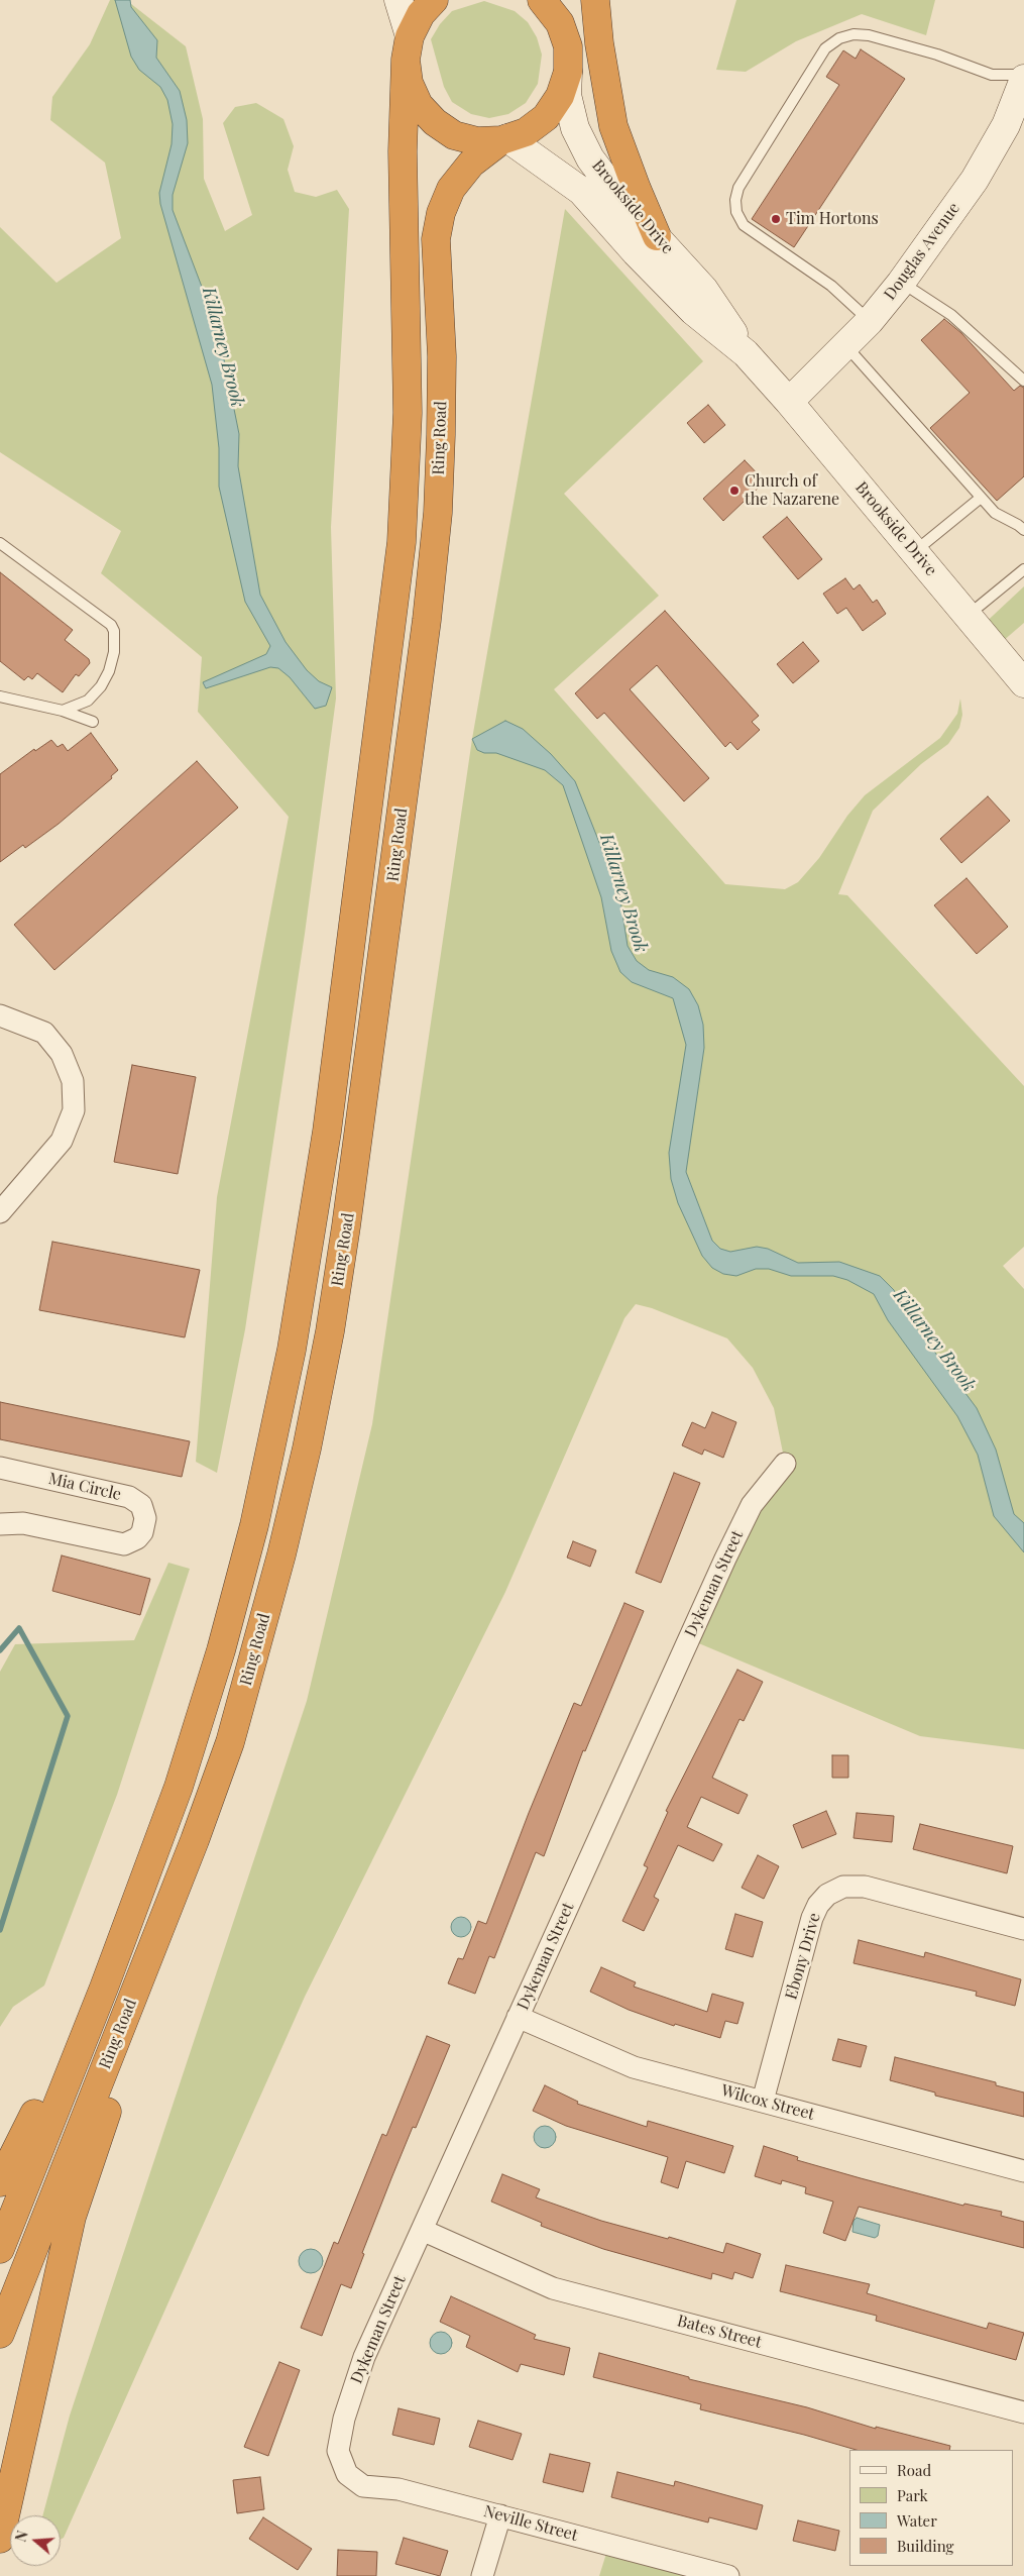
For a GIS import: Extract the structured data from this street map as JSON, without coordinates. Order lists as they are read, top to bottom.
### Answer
{
  "streets": {
    "highway": ["Ring Road"],
    "street": [
      "Brookside Drive",
      "Douglas Avenue",
      "Mia Circle",
      "Dykeman Street",
      "Ebony Drive",
      "Wilcox Street",
      "Bates Street",
      "Neville Street"
    ]
  },
  "crossings": [
    ["Brookside Drive", "Douglas Avenue"],
    ["Brookside Drive", "Ring Road"],
    ["Dykeman Street", "Wilcox Street"],
    ["Dykeman Street", "Bates Street"],
    ["Dykeman Street", "Neville Street"],
    ["Ebony Drive", "Wilcox Street"]
  ],
  "water": ["Killarney Brook"],
  "places": ["Tim Hortons", "Church of the Nazarene"],
  "legend": [
    "Road",
    "Park",
    "Water",
    "Building"
  ],
  "north": "left"
}
